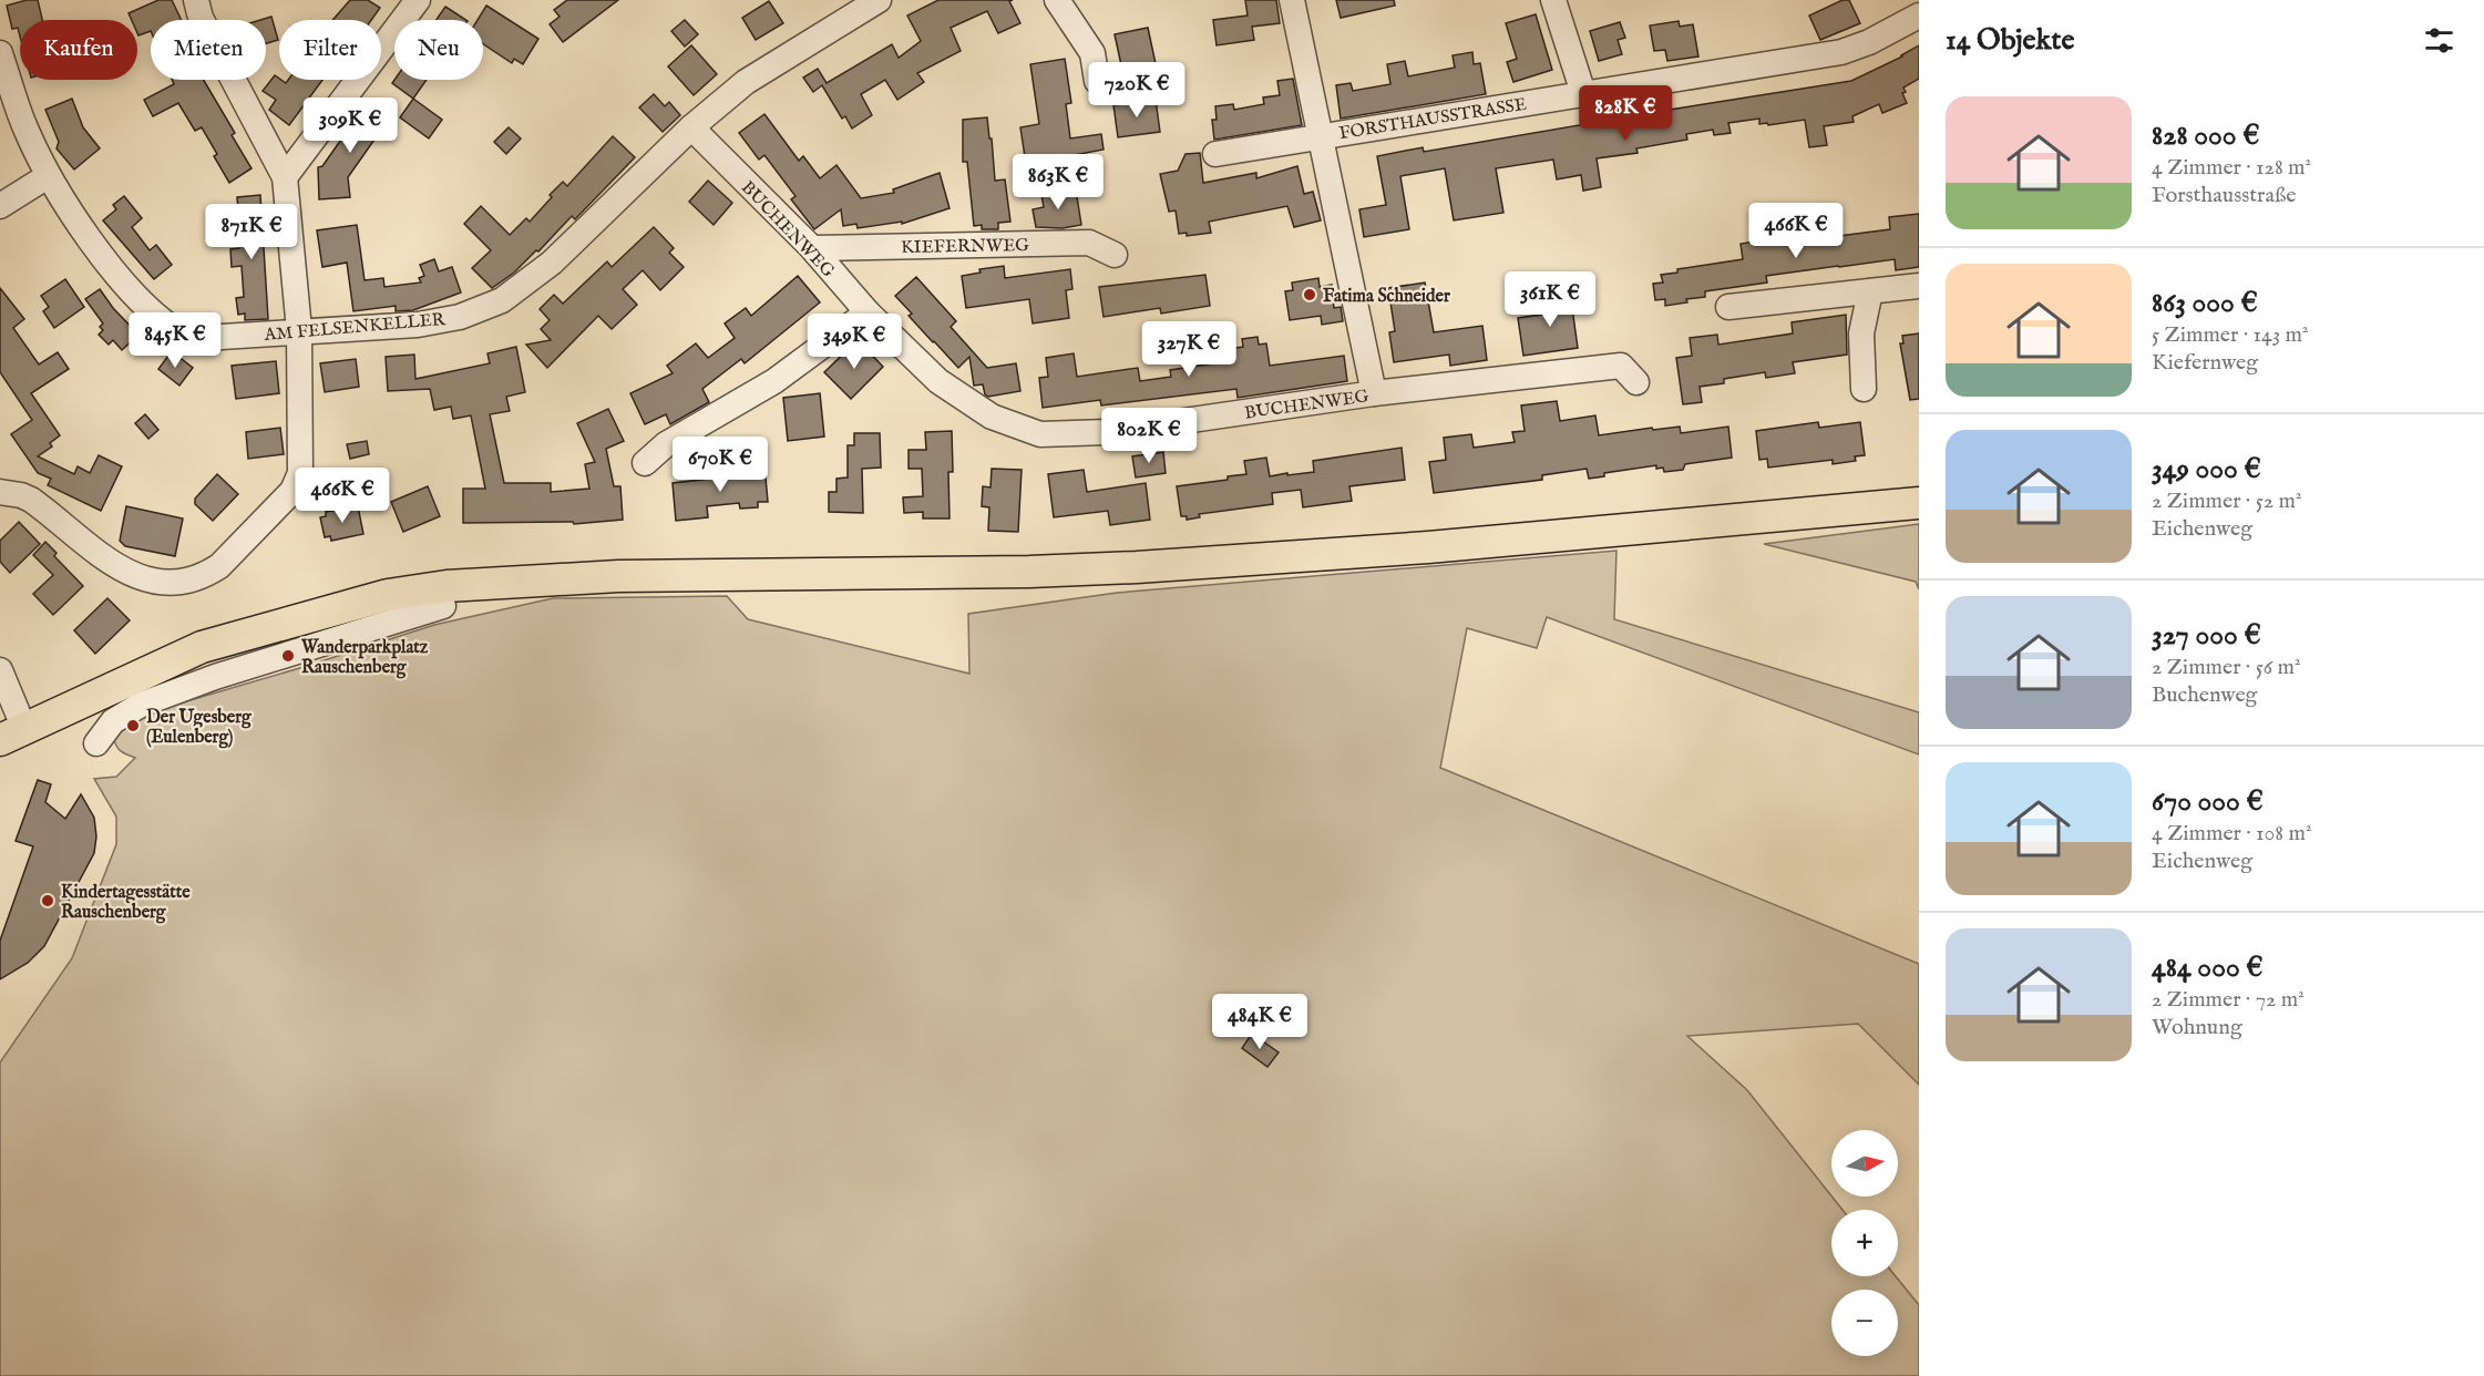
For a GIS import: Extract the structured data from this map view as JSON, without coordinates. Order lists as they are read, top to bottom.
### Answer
{
  "streets": {
    "street": [
      "FORSTHAUSSTRASSE",
      "BUCHENWEG",
      "KIEFERNWEG",
      "AM FELSENKELLER"
    ]
  },
  "crossings": [
    ["BUCHENWEG", "KIEFERNWEG"],
    ["BUCHENWEG", "AM FELSENKELLER"]
  ],
  "places": [
    "Fatima Schneider",
    "Wanderparkplatz Rauschenberg",
    "Der Ugesberg (Eulenberg)",
    "Kindertagesstätte Rauschenberg"
  ],
  "north": "right",
  "page": {
    "heading": "14 Objekte",
    "chip": [
      "Kaufen",
      "Mieten",
      "Filter",
      "Neu"
    ],
    "price": [
      "720K €",
      "828K €",
      "309K €",
      "863K €",
      "466K €",
      "871K €",
      "361K €",
      "845K €",
      "349K €",
      "327K €",
      "802K €",
      "670K €",
      "466K €",
      "484K €"
    ],
    "list": [
      {
        "name": "828 000 €",
        "note": "4 Zimmer · 128 m² · Forsthausstraße"
      },
      {
        "name": "863 000 €",
        "note": "5 Zimmer · 143 m² · Kiefernweg"
      },
      {
        "name": "349 000 €",
        "note": "2 Zimmer · 52 m² · Eichenweg"
      },
      {
        "name": "327 000 €",
        "note": "2 Zimmer · 56 m² · Buchenweg"
      },
      {
        "name": "670 000 €",
        "note": "4 Zimmer · 108 m² · Eichenweg"
      },
      {
        "name": "484 000 €",
        "note": "2 Zimmer · 72 m² · Wohnung"
      }
    ],
    "map_buttons": ["+", "−"]
  }
}
